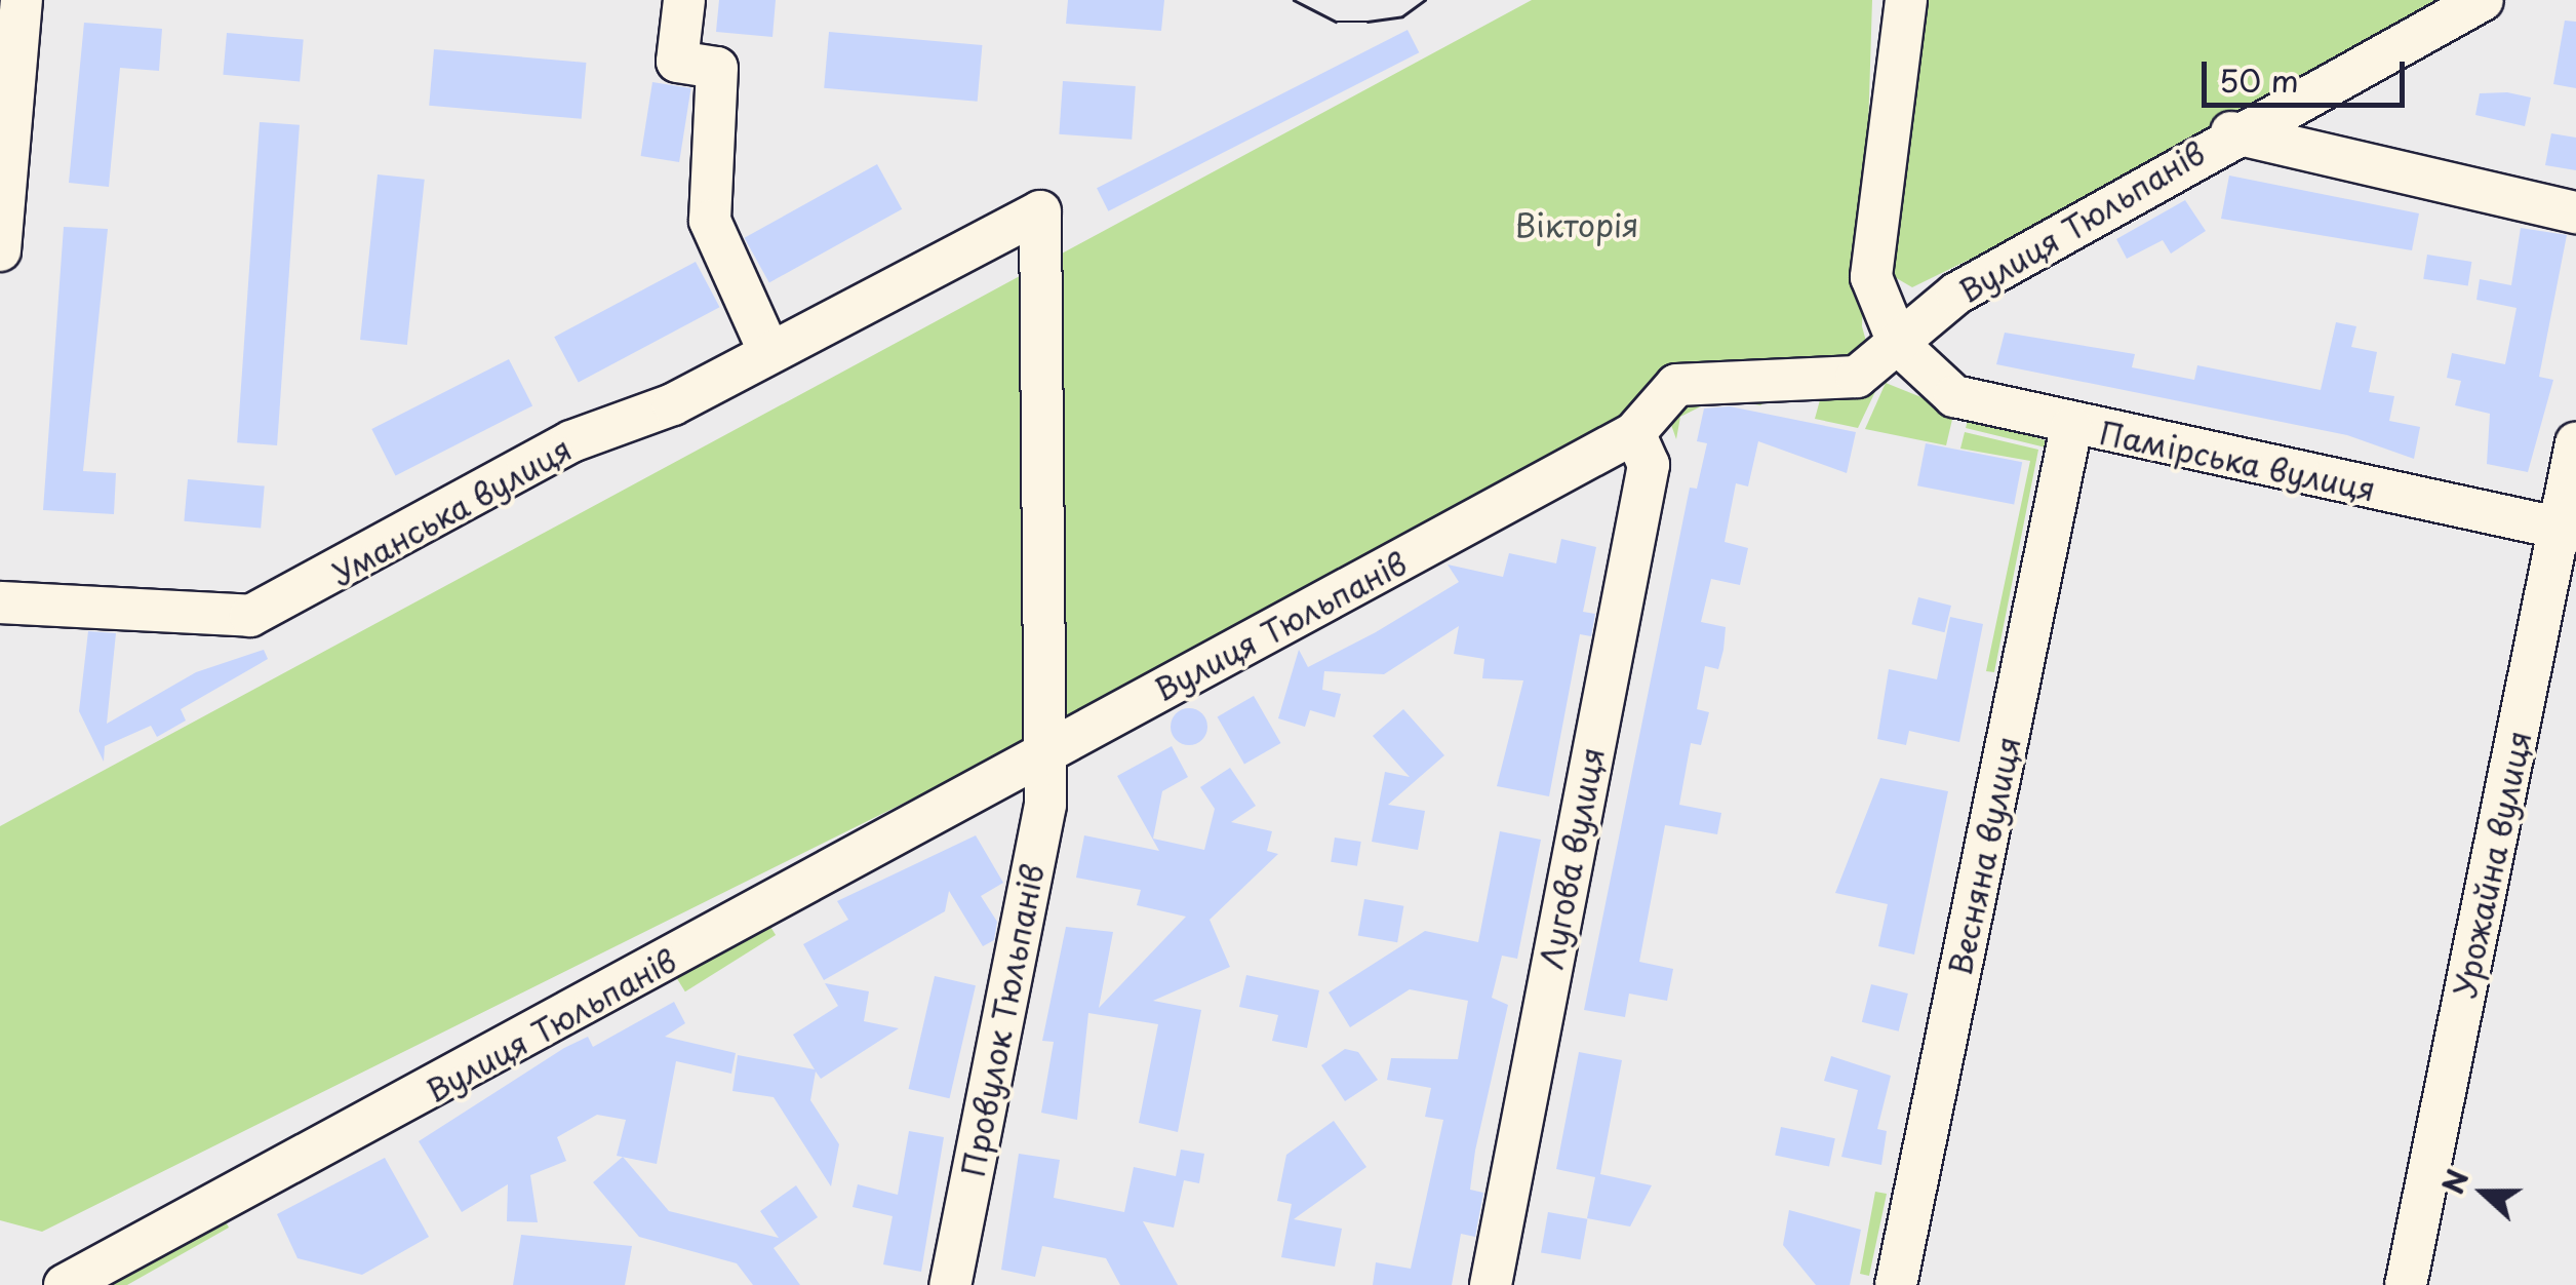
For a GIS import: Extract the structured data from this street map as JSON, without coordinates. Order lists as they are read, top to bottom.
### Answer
{
  "streets": {
    "street": [
      "Вулиця Тюльпанів",
      "Памірська вулиця",
      "Уманська вулиця",
      "Весняна вулиця",
      "Лугова вулиця",
      "Урожайна вулиця",
      "Провулок Тюльпанів"
    ]
  },
  "crossings": [
    ["Вулиця Тюльпанів", "Памірська вулиця"],
    ["Вулиця Тюльпанів", "Лугова вулиця"],
    ["Вулиця Тюльпанів", "Провулок Тюльпанів"],
    ["Памірська вулиця", "Весняна вулиця"],
    ["Памірська вулиця", "Урожайна вулиця"],
    ["Уманська вулиця", "Провулок Тюльпанів"]
  ],
  "parks": ["Вікторія"],
  "scale_bar": "50 m",
  "north": "left"
}
